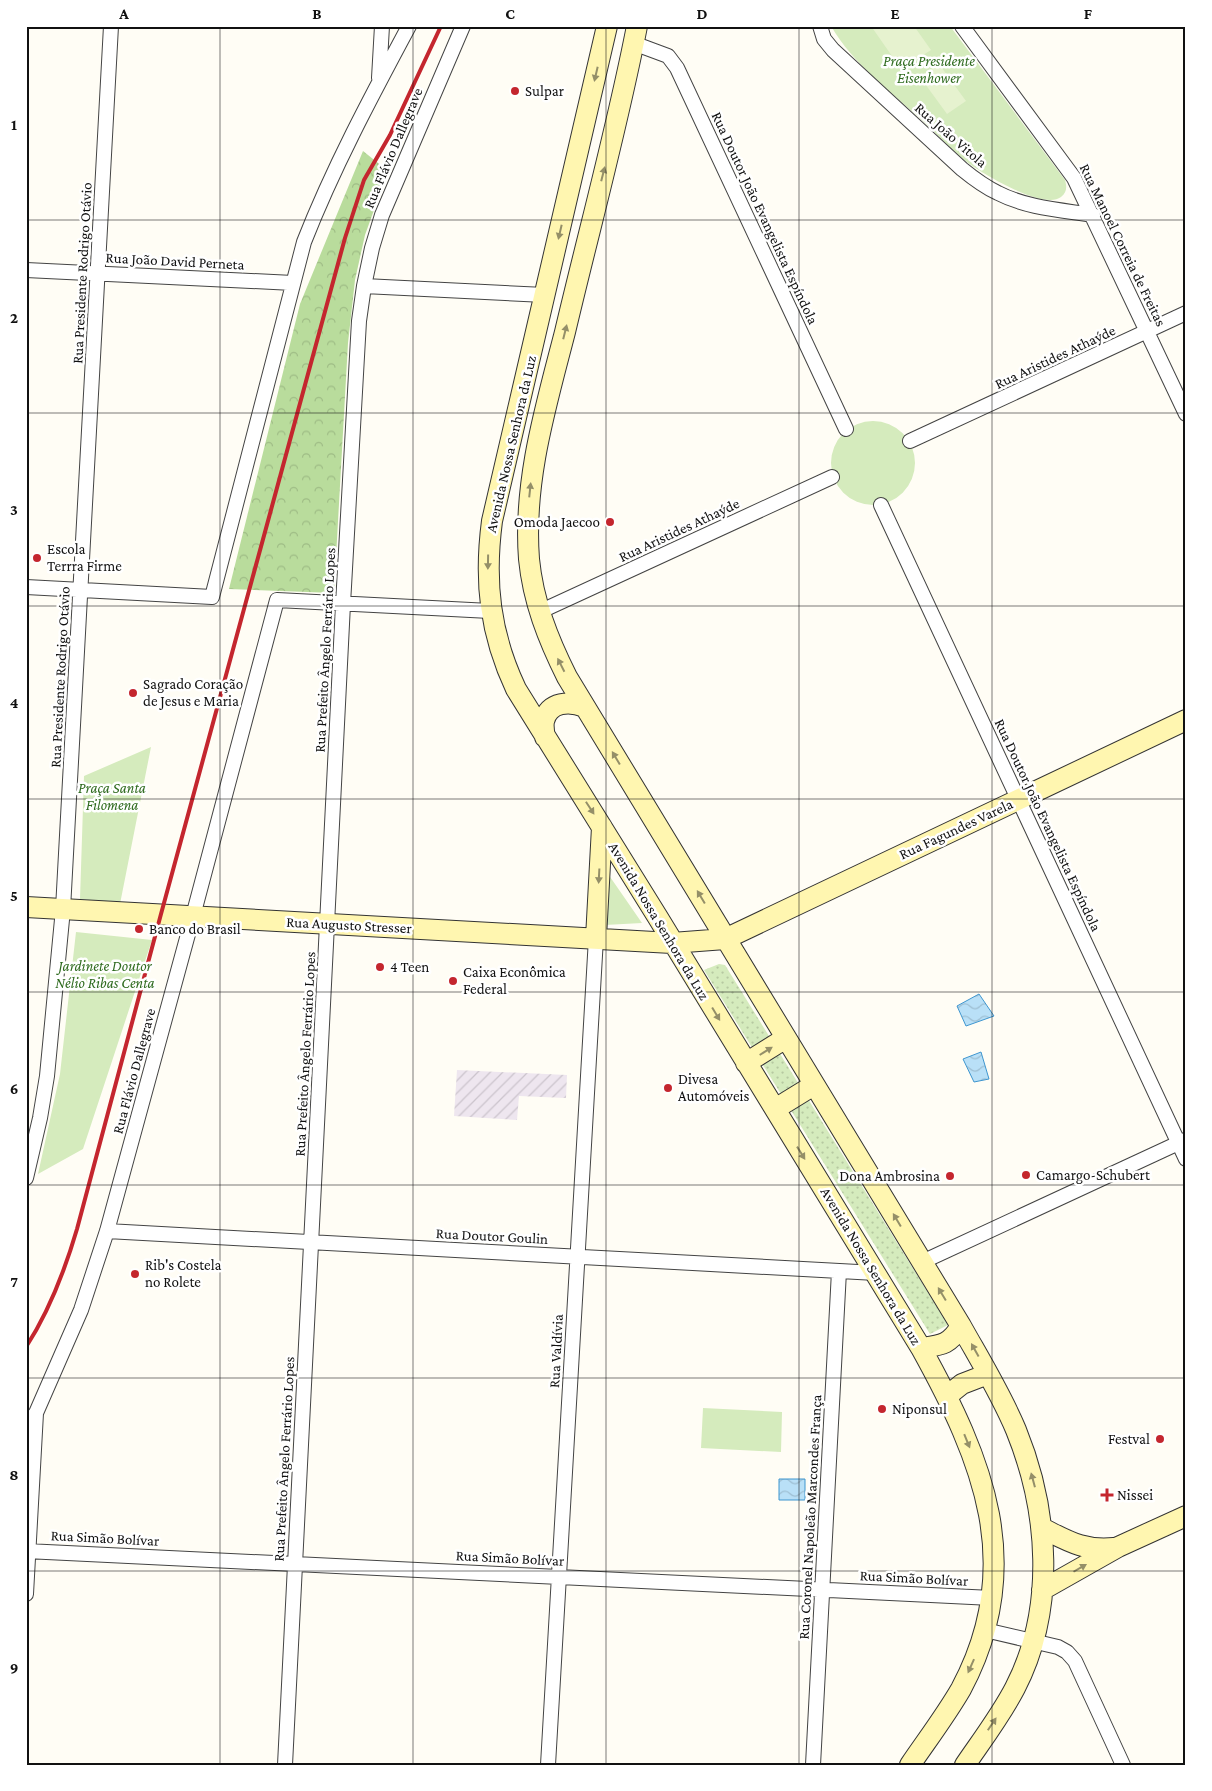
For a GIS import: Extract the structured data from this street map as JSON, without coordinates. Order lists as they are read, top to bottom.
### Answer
{
  "streets": {
    "main road": ["Avenida Nossa Senhora da Luz", "Rua Fagundes Varela", "Rua Augusto Stresser"],
    "street": [
      "Rua João Vitola",
      "Rua Flávio Dallegrave",
      "Rua Doutor João Evangelista Espíndola",
      "Rua Manoel Correia de Freitas",
      "Rua João David Perneta",
      "Rua Presidente Rodrigo Otávio",
      "Rua Aristides Athaýde",
      "Rua Prefeito Ângelo Ferrário Lopes",
      "Rua Doutor Goulin",
      "Rua Valdívia",
      "Rua Coronel Napoleão Marcondes França",
      "Rua Simão Bolívar"
    ]
  },
  "crossings": [
    ["Rua João Vitola", "Rua Manoel Correia de Freitas"],
    ["Rua Flávio Dallegrave", "Rua Prefeito Ângelo Ferrário Lopes"],
    ["Rua Flávio Dallegrave", "Rua Augusto Stresser"],
    ["Rua Flávio Dallegrave", "Rua Doutor Goulin"],
    ["Rua Doutor João Evangelista Espíndola", "Avenida Nossa Senhora da Luz"],
    ["Rua Doutor João Evangelista Espíndola", "Rua Fagundes Varela"],
    ["Rua Manoel Correia de Freitas", "Rua Aristides Athaýde"],
    ["Rua João David Perneta", "Rua Presidente Rodrigo Otávio"],
    ["Rua Presidente Rodrigo Otávio", "Rua Augusto Stresser"],
    ["Rua Aristides Athaýde", "Avenida Nossa Senhora da Luz"],
    ["Avenida Nossa Senhora da Luz", "Rua Fagundes Varela"],
    ["Avenida Nossa Senhora da Luz", "Rua Augusto Stresser"],
    ["Avenida Nossa Senhora da Luz", "Rua Doutor Goulin"],
    ["Avenida Nossa Senhora da Luz", "Rua Simão Bolívar"],
    ["Rua Prefeito Ângelo Ferrário Lopes", "Rua Augusto Stresser"],
    ["Rua Prefeito Ângelo Ferrário Lopes", "Rua Doutor Goulin"],
    ["Rua Prefeito Ângelo Ferrário Lopes", "Rua Simão Bolívar"],
    ["Rua Fagundes Varela", "Rua Augusto Stresser"],
    ["Rua Augusto Stresser", "Rua Valdívia"],
    ["Rua Doutor Goulin", "Rua Valdívia"],
    ["Rua Doutor Goulin", "Rua Coronel Napoleão Marcondes França"],
    ["Rua Valdívia", "Rua Simão Bolívar"],
    ["Rua Coronel Napoleão Marcondes França", "Rua Simão Bolívar"]
  ],
  "parks": ["Praça Presidente Eisenhower", "Praça Santa Filomena", "Jardinete Doutor Nélio Ribas Centa"],
  "places": {
    "other": [
      "Sulpar",
      "Omoda Jaecoo",
      "Escola Terrra Firme",
      "Sagrado Coração de Jesus e Maria",
      "Banco do Brasil",
      "4 Teen",
      "Caixa Econômica Federal",
      "Divesa Automóveis",
      "Camargo-Schubert",
      "Dona Ambrosina",
      "Rib's Costela no Rolete",
      "Niponsul",
      "Festval"
    ],
    "health": ["Nissei"]
  },
  "grid": {
    "columns": [
      "A",
      "B",
      "C",
      "D",
      "E",
      "F"
    ],
    "rows": [
      "1",
      "2",
      "3",
      "4",
      "5",
      "6",
      "7",
      "8",
      "9"
    ]
  }
}
